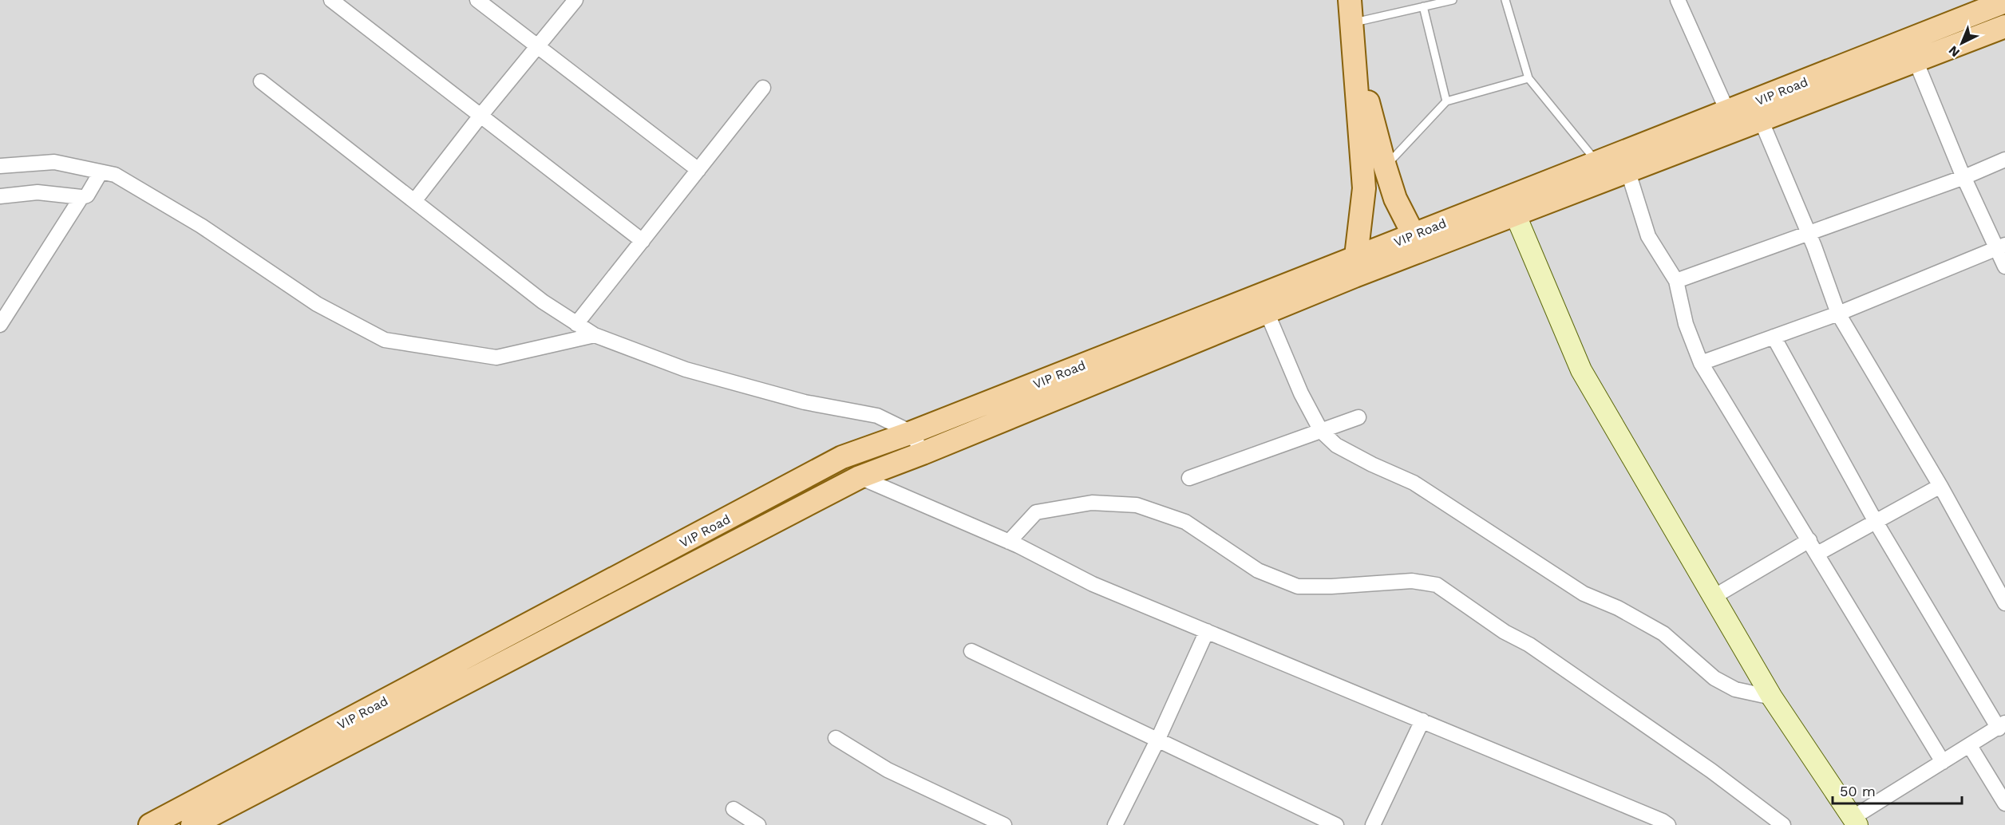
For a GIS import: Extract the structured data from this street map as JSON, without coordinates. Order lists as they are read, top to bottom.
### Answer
{
  "streets": {
    "main road": ["VIP Road"]
  },
  "scale_bar": "50 m",
  "north": "bottom left"
}
